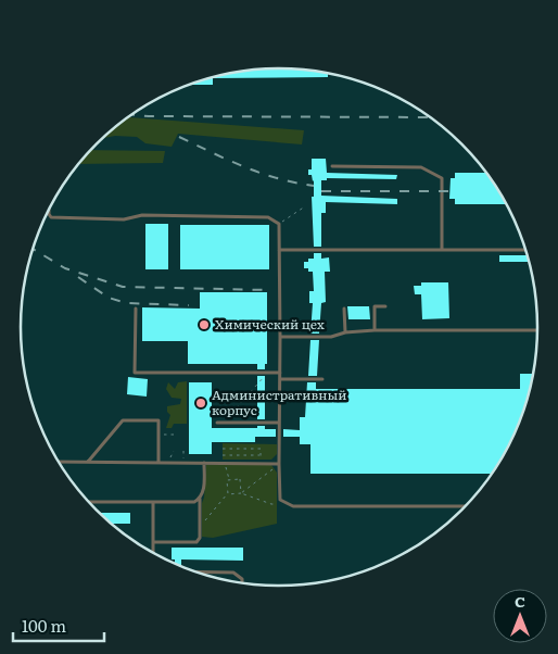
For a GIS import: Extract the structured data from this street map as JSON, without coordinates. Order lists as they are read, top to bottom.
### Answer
{
  "places": ["Химический цех", "Административный корпус"],
  "scale_bar": "100 m",
  "north": "top"
}
